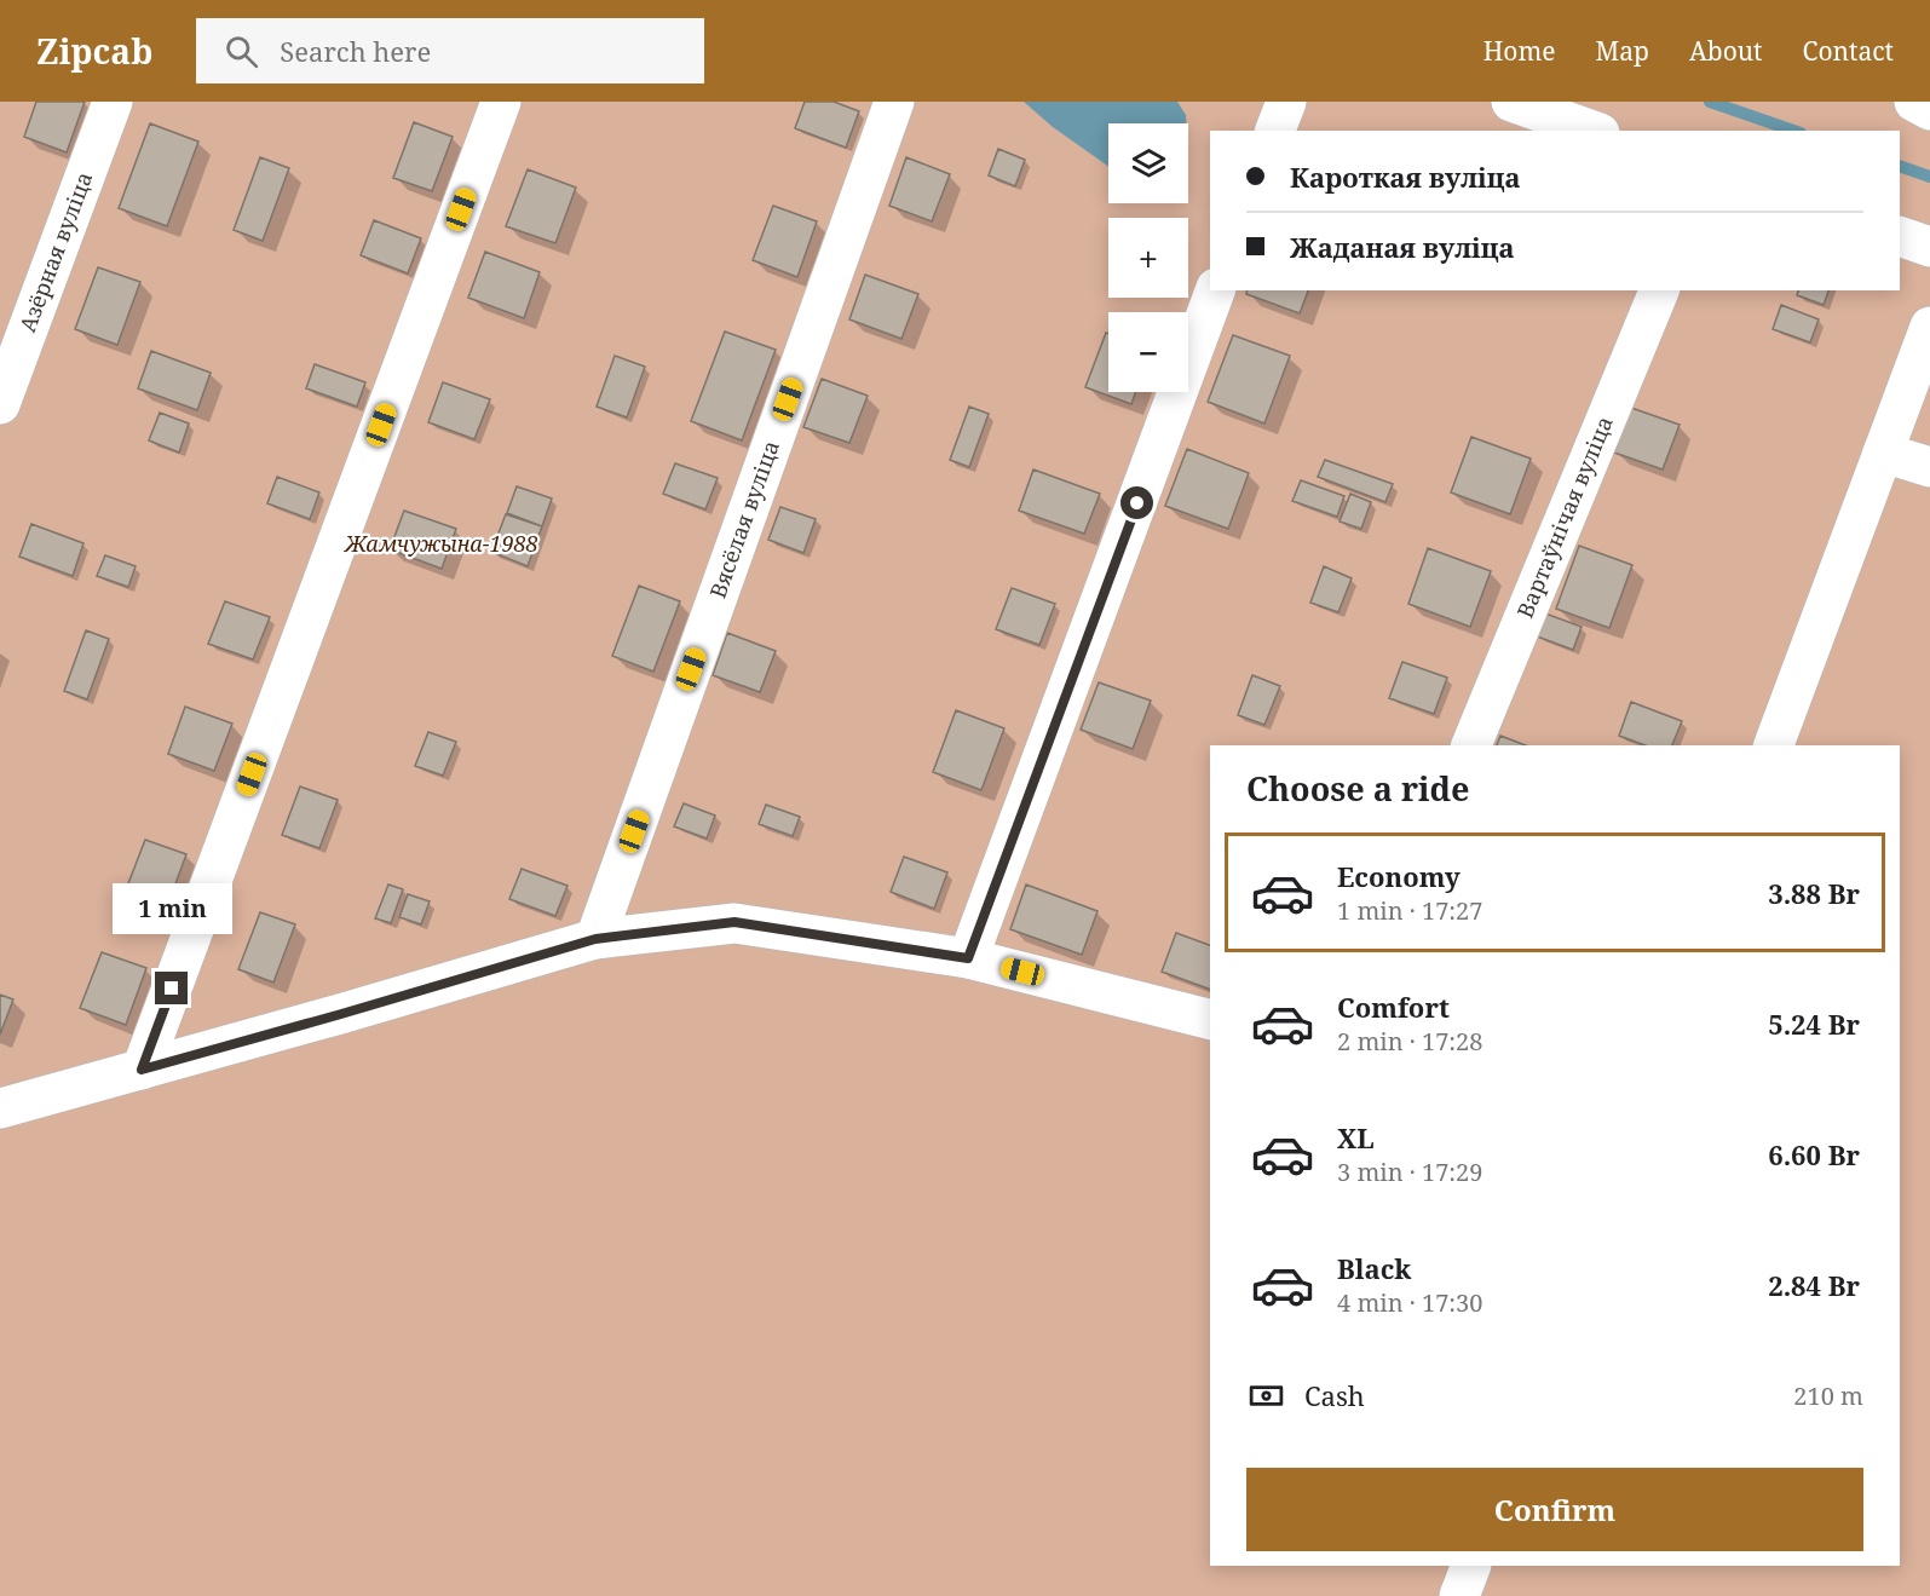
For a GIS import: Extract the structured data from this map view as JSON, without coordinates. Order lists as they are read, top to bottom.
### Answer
{
  "streets": {
    "street": ["Азёрная вуліца", "Вартаўнічая вуліца", "Вясёлая вуліца"]
  },
  "parks": ["Жамчужына-1988"],
  "page": {
    "header": "Zipcab",
    "search": "Search here",
    "nav": [
      "Home",
      "Map",
      "About",
      "Contact"
    ],
    "map_buttons": ["+", "−"],
    "banner": ["Кароткая вуліца", "Жаданая вуліца"],
    "heading": "Choose a ride",
    "list": [
      {
        "name": "Economy",
        "note": "1 min · 17:27",
        "value": "3.88 Br"
      },
      {
        "name": "Comfort",
        "note": "2 min · 17:28",
        "value": "5.24 Br"
      },
      {
        "name": "XL",
        "note": "3 min · 17:29",
        "value": "6.60 Br"
      },
      {
        "name": "Black",
        "note": "4 min · 17:30",
        "value": "2.84 Br"
      }
    ],
    "bubble": "1 min",
    "pay": ["Cash", "210 m"],
    "buttons": "Confirm"
  }
}
